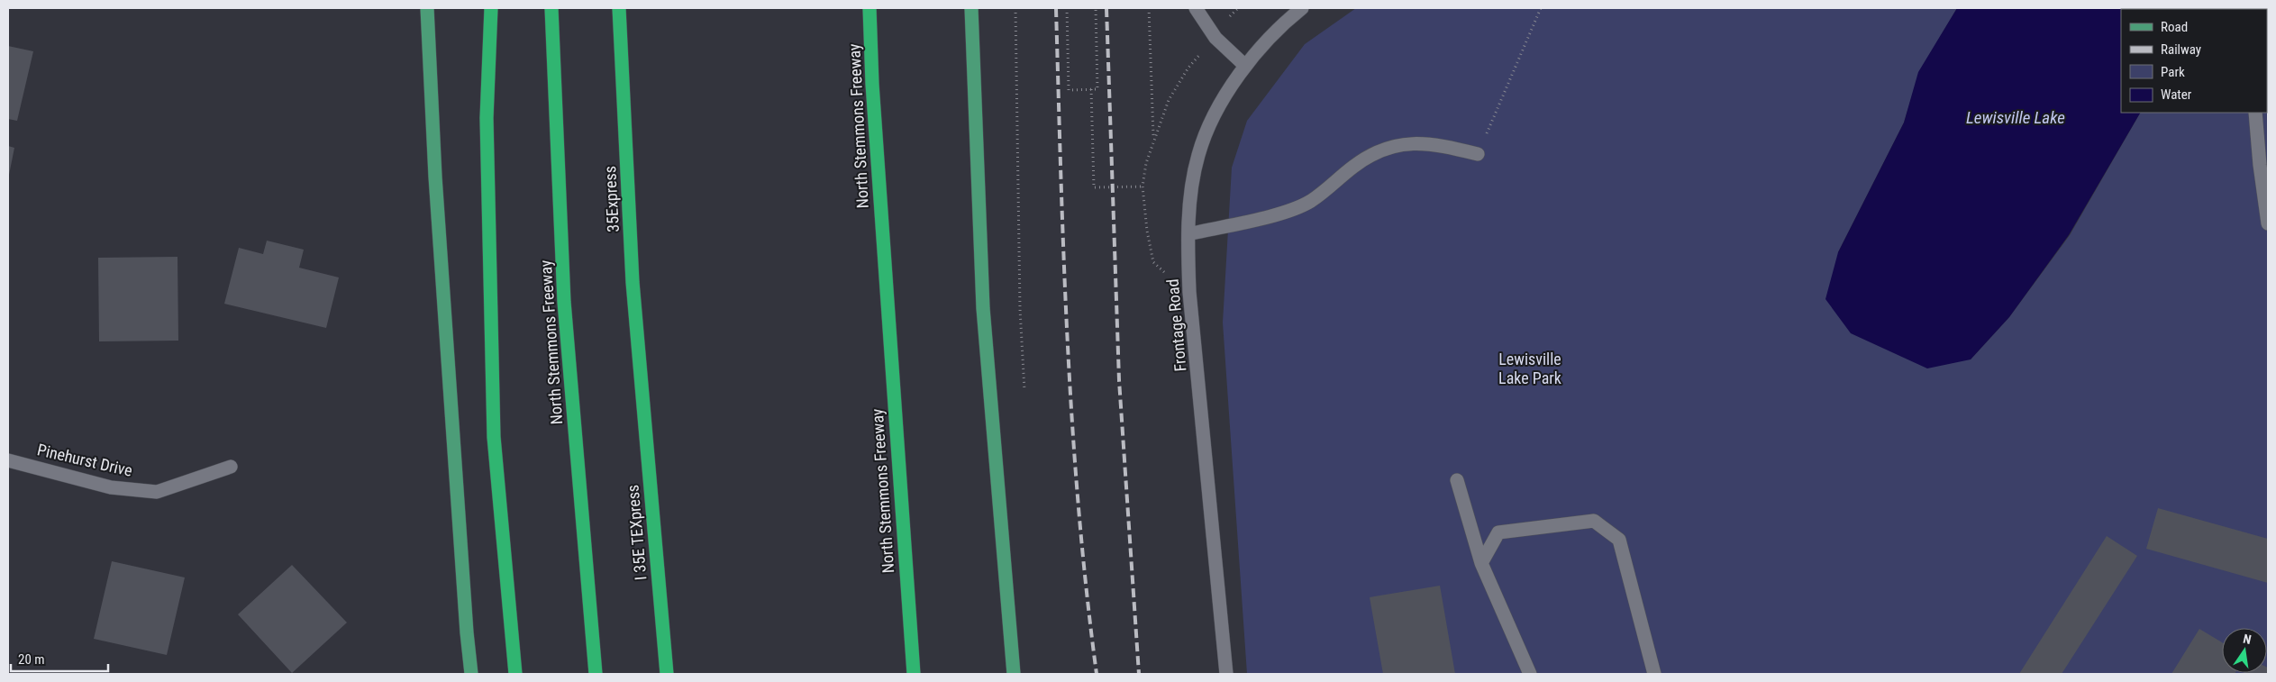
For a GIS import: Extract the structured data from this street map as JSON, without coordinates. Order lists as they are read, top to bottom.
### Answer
{
  "streets": {
    "highway": ["North Stemmons Freeway", "35Express", "I 35E TEXpress"],
    "street": ["Frontage Road", "Pinehurst Drive"]
  },
  "crossings": [
    ["35Express", "I 35E TEXpress"]
  ],
  "water": ["Lewisville Lake"],
  "parks": ["Lewisville Lake Park"],
  "legend": [
    "Road",
    "Railway",
    "Park",
    "Water"
  ],
  "scale_bar": "20 m",
  "north": "top"
}
